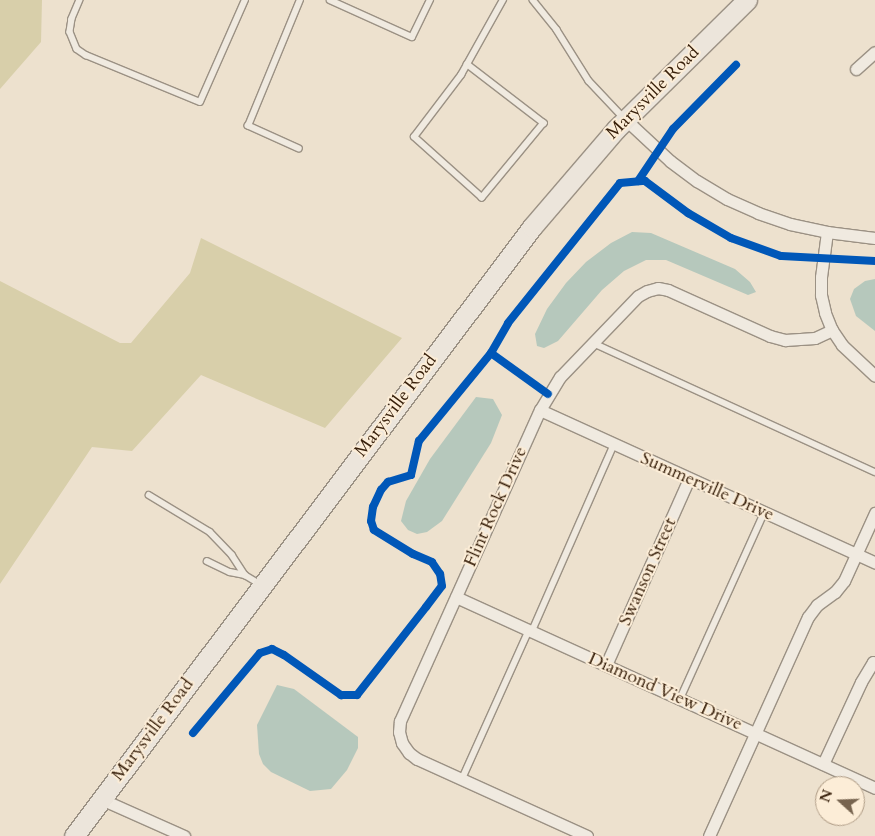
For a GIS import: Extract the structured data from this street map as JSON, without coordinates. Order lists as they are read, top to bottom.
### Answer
{
  "streets": {
    "highway": ["Marysville Road"],
    "street": [
      "Summerville Drive",
      "Flint Rock Drive",
      "Swanson Street",
      "Diamond View Drive"
    ]
  },
  "crossings": [
    ["Summerville Drive", "Flint Rock Drive"],
    ["Summerville Drive", "Swanson Street"],
    ["Flint Rock Drive", "Diamond View Drive"],
    ["Swanson Street", "Diamond View Drive"]
  ],
  "north": "left"
}
